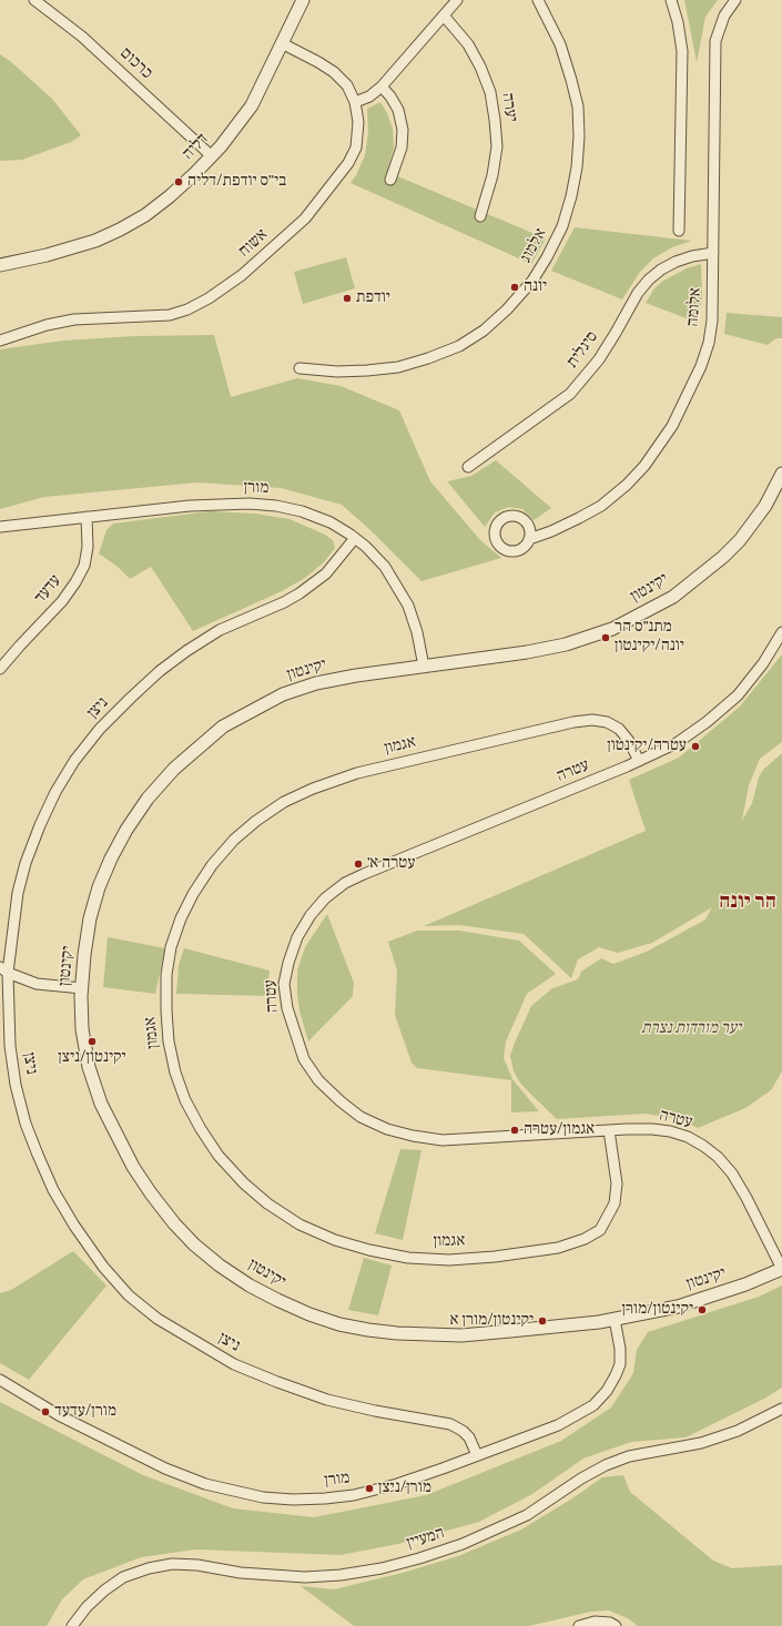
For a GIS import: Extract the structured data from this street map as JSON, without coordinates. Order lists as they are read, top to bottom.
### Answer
{
  "streets": {
    "street": [
      "כרכום",
      "יערה",
      "דליה",
      "אשוח",
      "אלמוג",
      "אלומה",
      "סיגלית",
      "מורן",
      "יקינטון",
      "עדעד",
      "ניצן",
      "אגמון",
      "עטרה",
      "המעיין"
    ]
  },
  "crossings": [
    ["כרכום", "דליה"],
    ["דליה", "אשוח"],
    ["אלומה", "סיגלית"],
    ["מורן", "יקינטון"],
    ["מורן", "עדעד"],
    ["מורן", "ניצן"],
    ["יקינטון", "עטרה"],
    ["אגמון", "עטרה"]
  ],
  "districts": ["הר יונה"],
  "parks": ["יער מורדות נצרת"],
  "places": [
    "בי״ס יודפת/דליה",
    "יונה",
    "יודפת",
    "מתנ״ס הר יונה/יקינטון",
    "עטרה/יקינטון",
    "עטרה א׳",
    "יקינטון/ניצן",
    "אגמון/עטרה",
    "יקינטון/מורן",
    "יקינטון/מורן א",
    "מורן/עדעד",
    "מורן/ניצן"
  ]
}
